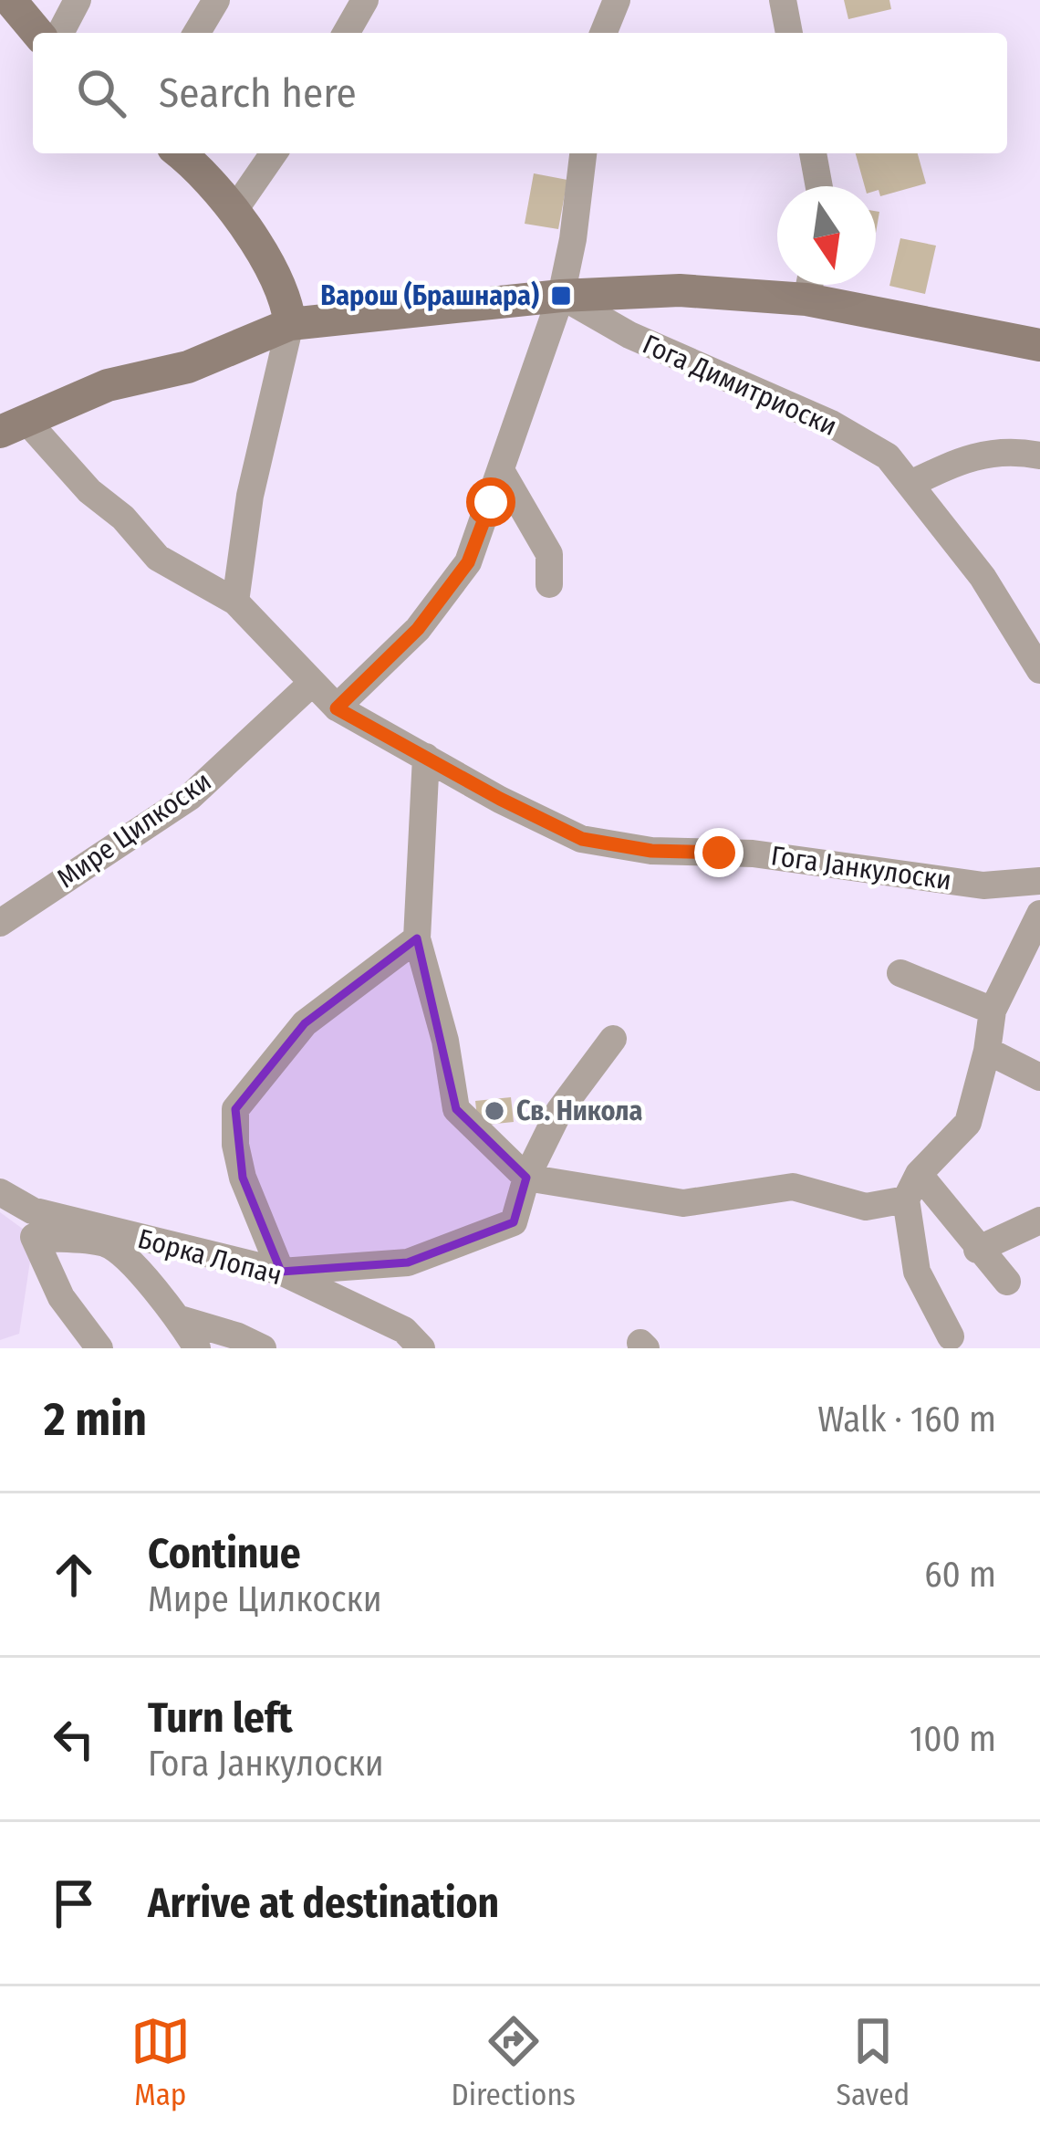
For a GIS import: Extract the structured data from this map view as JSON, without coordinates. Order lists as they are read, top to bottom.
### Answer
{
  "streets": {
    "street": [
      "Гога Димитриоски",
      "Мире Цилкоски",
      "Гога Јанкулоски",
      "Борка Лопач"
    ]
  },
  "crossings": [
    ["Мире Цилкоски", "Гога Јанкулоски"]
  ],
  "places": {
    "transit": ["Варош (Брашнара)"],
    "other": ["Св. Никола"]
  },
  "north": "bottom",
  "page": {
    "search": "Search here",
    "heading": ["2 min", "Walk · 160 m"],
    "list": [
      ["Continue", "Мире Цилкоски", "60 m"],
      ["Turn left", "Гога Јанкулоски", "100 m"],
      "Arrive at destination"
    ],
    "nav": ["Map", "Directions", "Saved"]
  }
}
